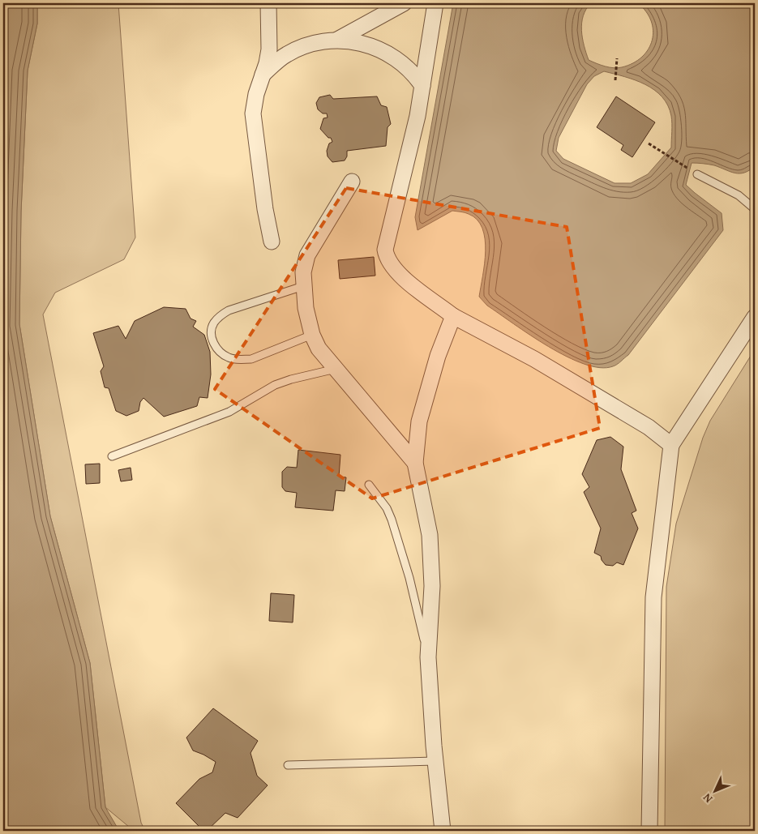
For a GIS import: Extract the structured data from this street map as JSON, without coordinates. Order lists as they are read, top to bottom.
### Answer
{
  "north": "bottom left"
}
